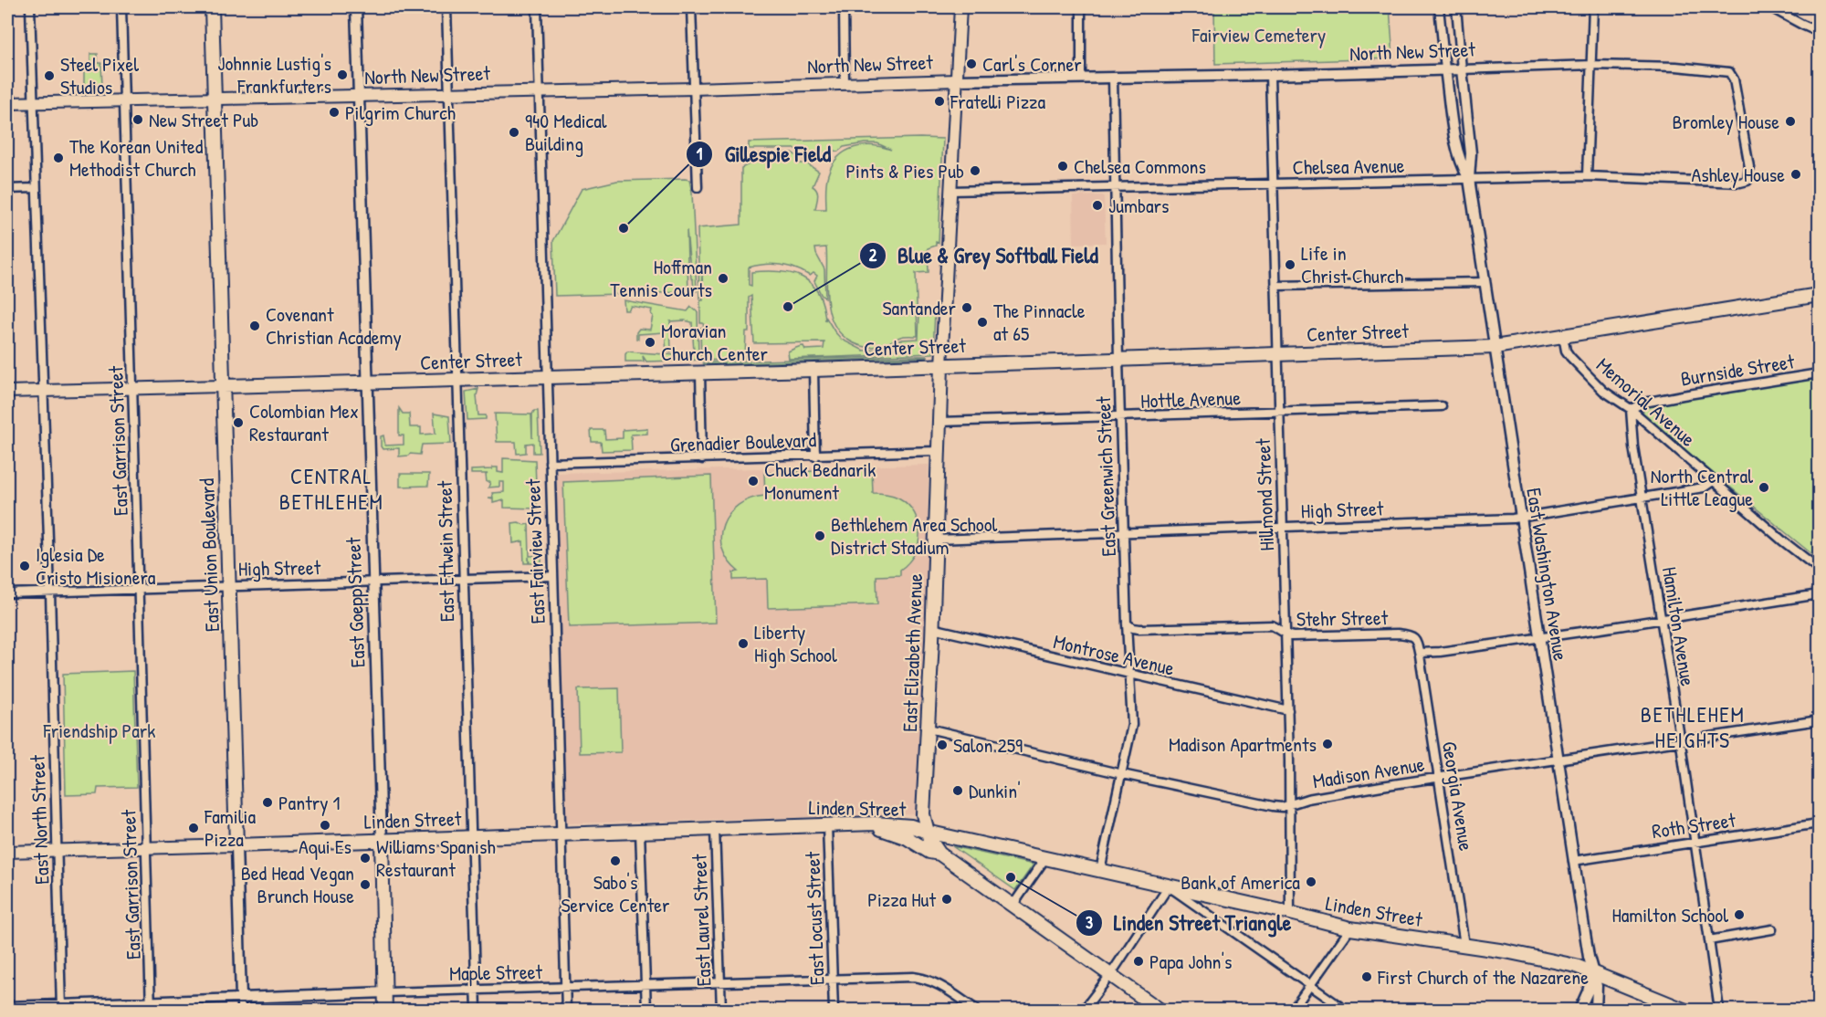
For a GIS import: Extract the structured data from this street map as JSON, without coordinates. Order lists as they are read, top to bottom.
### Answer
{
  "streets": {
    "main road": [
      "North New Street",
      "Center Street",
      "East Union Boulevard",
      "East Goepp Street",
      "East Elizabeth Avenue",
      "Linden Street"
    ],
    "street": [
      "Chelsea Avenue",
      "Burnside Street",
      "Hottle Avenue",
      "Memorial Avenue",
      "East Garrison Street",
      "Grenadier Boulevard",
      "East Greenwich Street",
      "Hillmond Street",
      "High Street",
      "East Ettwein Street",
      "East Fairview Street",
      "East Washington Avenue",
      "Stehr Street",
      "Hamilton Avenue",
      "Montrose Avenue",
      "Madison Avenue",
      "Georgia Avenue",
      "East North Street",
      "Roth Street",
      "East Locust Street",
      "East Laurel Street",
      "Maple Street"
    ]
  },
  "crossings": [
    ["North New Street", "Chelsea Avenue"],
    ["North New Street", "East Garrison Street"],
    ["North New Street", "East Greenwich Street"],
    ["North New Street", "Hillmond Street"],
    ["North New Street", "East Ettwein Street"],
    ["North New Street", "East Fairview Street"],
    ["North New Street", "East Union Boulevard"],
    ["North New Street", "East Washington Avenue"],
    ["North New Street", "East Goepp Street"],
    ["North New Street", "East Elizabeth Avenue"],
    ["North New Street", "East North Street"],
    ["Chelsea Avenue", "East Greenwich Street"],
    ["Chelsea Avenue", "Hillmond Street"],
    ["Chelsea Avenue", "East Washington Avenue"],
    ["Chelsea Avenue", "East Elizabeth Avenue"],
    ["Center Street", "Memorial Avenue"],
    ["Center Street", "East Garrison Street"],
    ["Center Street", "East Greenwich Street"],
    ["Center Street", "Hillmond Street"],
    ["Center Street", "East Ettwein Street"],
    ["Center Street", "East Fairview Street"],
    ["Center Street", "East Union Boulevard"],
    ["Center Street", "East Washington Avenue"],
    ["Center Street", "East Goepp Street"],
    ["Center Street", "East Elizabeth Avenue"],
    ["Center Street", "East North Street"],
    ["Burnside Street", "Memorial Avenue"],
    ["Burnside Street", "Hamilton Avenue"],
    ["Hottle Avenue", "East Greenwich Street"],
    ["Hottle Avenue", "Hillmond Street"],
    ["Hottle Avenue", "East Elizabeth Avenue"],
    ["Memorial Avenue", "High Street"],
    ["Memorial Avenue", "Hamilton Avenue"],
    ["East Garrison Street", "High Street"],
    ["East Garrison Street", "Linden Street"],
    ["East Garrison Street", "Maple Street"],
    ["Grenadier Boulevard", "East Fairview Street"],
    ["Grenadier Boulevard", "East Elizabeth Avenue"],
    ["East Greenwich Street", "High Street"],
    ["East Greenwich Street", "Stehr Street"],
    ["East Greenwich Street", "Montrose Avenue"],
    ["East Greenwich Street", "Madison Avenue"],
    ["East Greenwich Street", "Linden Street"],
    ["Hillmond Street", "High Street"],
    ["Hillmond Street", "Stehr Street"],
    ["Hillmond Street", "Montrose Avenue"],
    ["Hillmond Street", "Madison Avenue"],
    ["Hillmond Street", "Linden Street"],
    ["High Street", "East Ettwein Street"],
    ["High Street", "East Fairview Street"],
    ["High Street", "East Union Boulevard"],
    ["High Street", "East Washington Avenue"],
    ["High Street", "East Goepp Street"],
    ["High Street", "Hamilton Avenue"],
    ["High Street", "East Elizabeth Avenue"],
    ["High Street", "East North Street"],
    ["East Ettwein Street", "Linden Street"],
    ["East Ettwein Street", "Maple Street"],
    ["East Fairview Street", "Linden Street"],
    ["East Fairview Street", "Maple Street"],
    ["East Union Boulevard", "Linden Street"],
    ["East Union Boulevard", "Maple Street"],
    ["East Washington Avenue", "Madison Avenue"],
    ["East Washington Avenue", "Linden Street"],
    ["East Washington Avenue", "Roth Street"],
    ["East Goepp Street", "Linden Street"],
    ["East Goepp Street", "Maple Street"],
    ["Stehr Street", "Georgia Avenue"],
    ["Hamilton Avenue", "Madison Avenue"],
    ["Hamilton Avenue", "Roth Street"],
    ["East Elizabeth Avenue", "Montrose Avenue"],
    ["East Elizabeth Avenue", "Madison Avenue"],
    ["East Elizabeth Avenue", "Linden Street"],
    ["Madison Avenue", "Georgia Avenue"],
    ["Georgia Avenue", "Linden Street"],
    ["Linden Street", "East North Street"],
    ["Linden Street", "East Locust Street"],
    ["Linden Street", "East Laurel Street"],
    ["East North Street", "Maple Street"],
    ["East Locust Street", "Maple Street"],
    ["East Laurel Street", "Maple Street"]
  ],
  "districts": ["CENTRAL BETHLEHEM", "BETHLEHEM HEIGHTS"],
  "parks": ["Fairview Cemetery", "Friendship Park"],
  "places": [
    "Carl's Corner",
    "Johnnie Lustig's Frankfurters",
    "Steel Pixel Studios",
    "Fratelli Pizza",
    "Pilgrim Church",
    "New Street Pub",
    "Bromley House",
    "940 Medical Building",
    "The Korean United Methodist Church",
    "Chelsea Commons",
    "Pints & Pies Pub",
    "Ashley House",
    "Jumbars",
    "Gillespie Field",
    "Life in Christ Church",
    "Hoffman Tennis Courts",
    "Blue & Grey Softball Field",
    "Santander",
    "The Pinnacle at 65",
    "Covenant Christian Academy",
    "Moravian Church Center",
    "Colombian Mex Restaurant",
    "Chuck Bednarik Monument",
    "North Central Little League",
    "Bethlehem Area School District Stadium",
    "Iglesia De Cristo Misionera",
    "Liberty High School",
    "Madison Apartments",
    "Salon 259",
    "Dunkin'",
    "Pantry 1",
    "Aqui Es",
    "Familia Pizza",
    "Williams Spanish Restaurant",
    "Sabo's Service Center",
    "Linden Street Triangle",
    "Bank of America",
    "Bed Head Vegan Brunch House",
    "Pizza Hut",
    "Hamilton School",
    "Papa John's",
    "First Church of the Nazarene"
  ]
}
